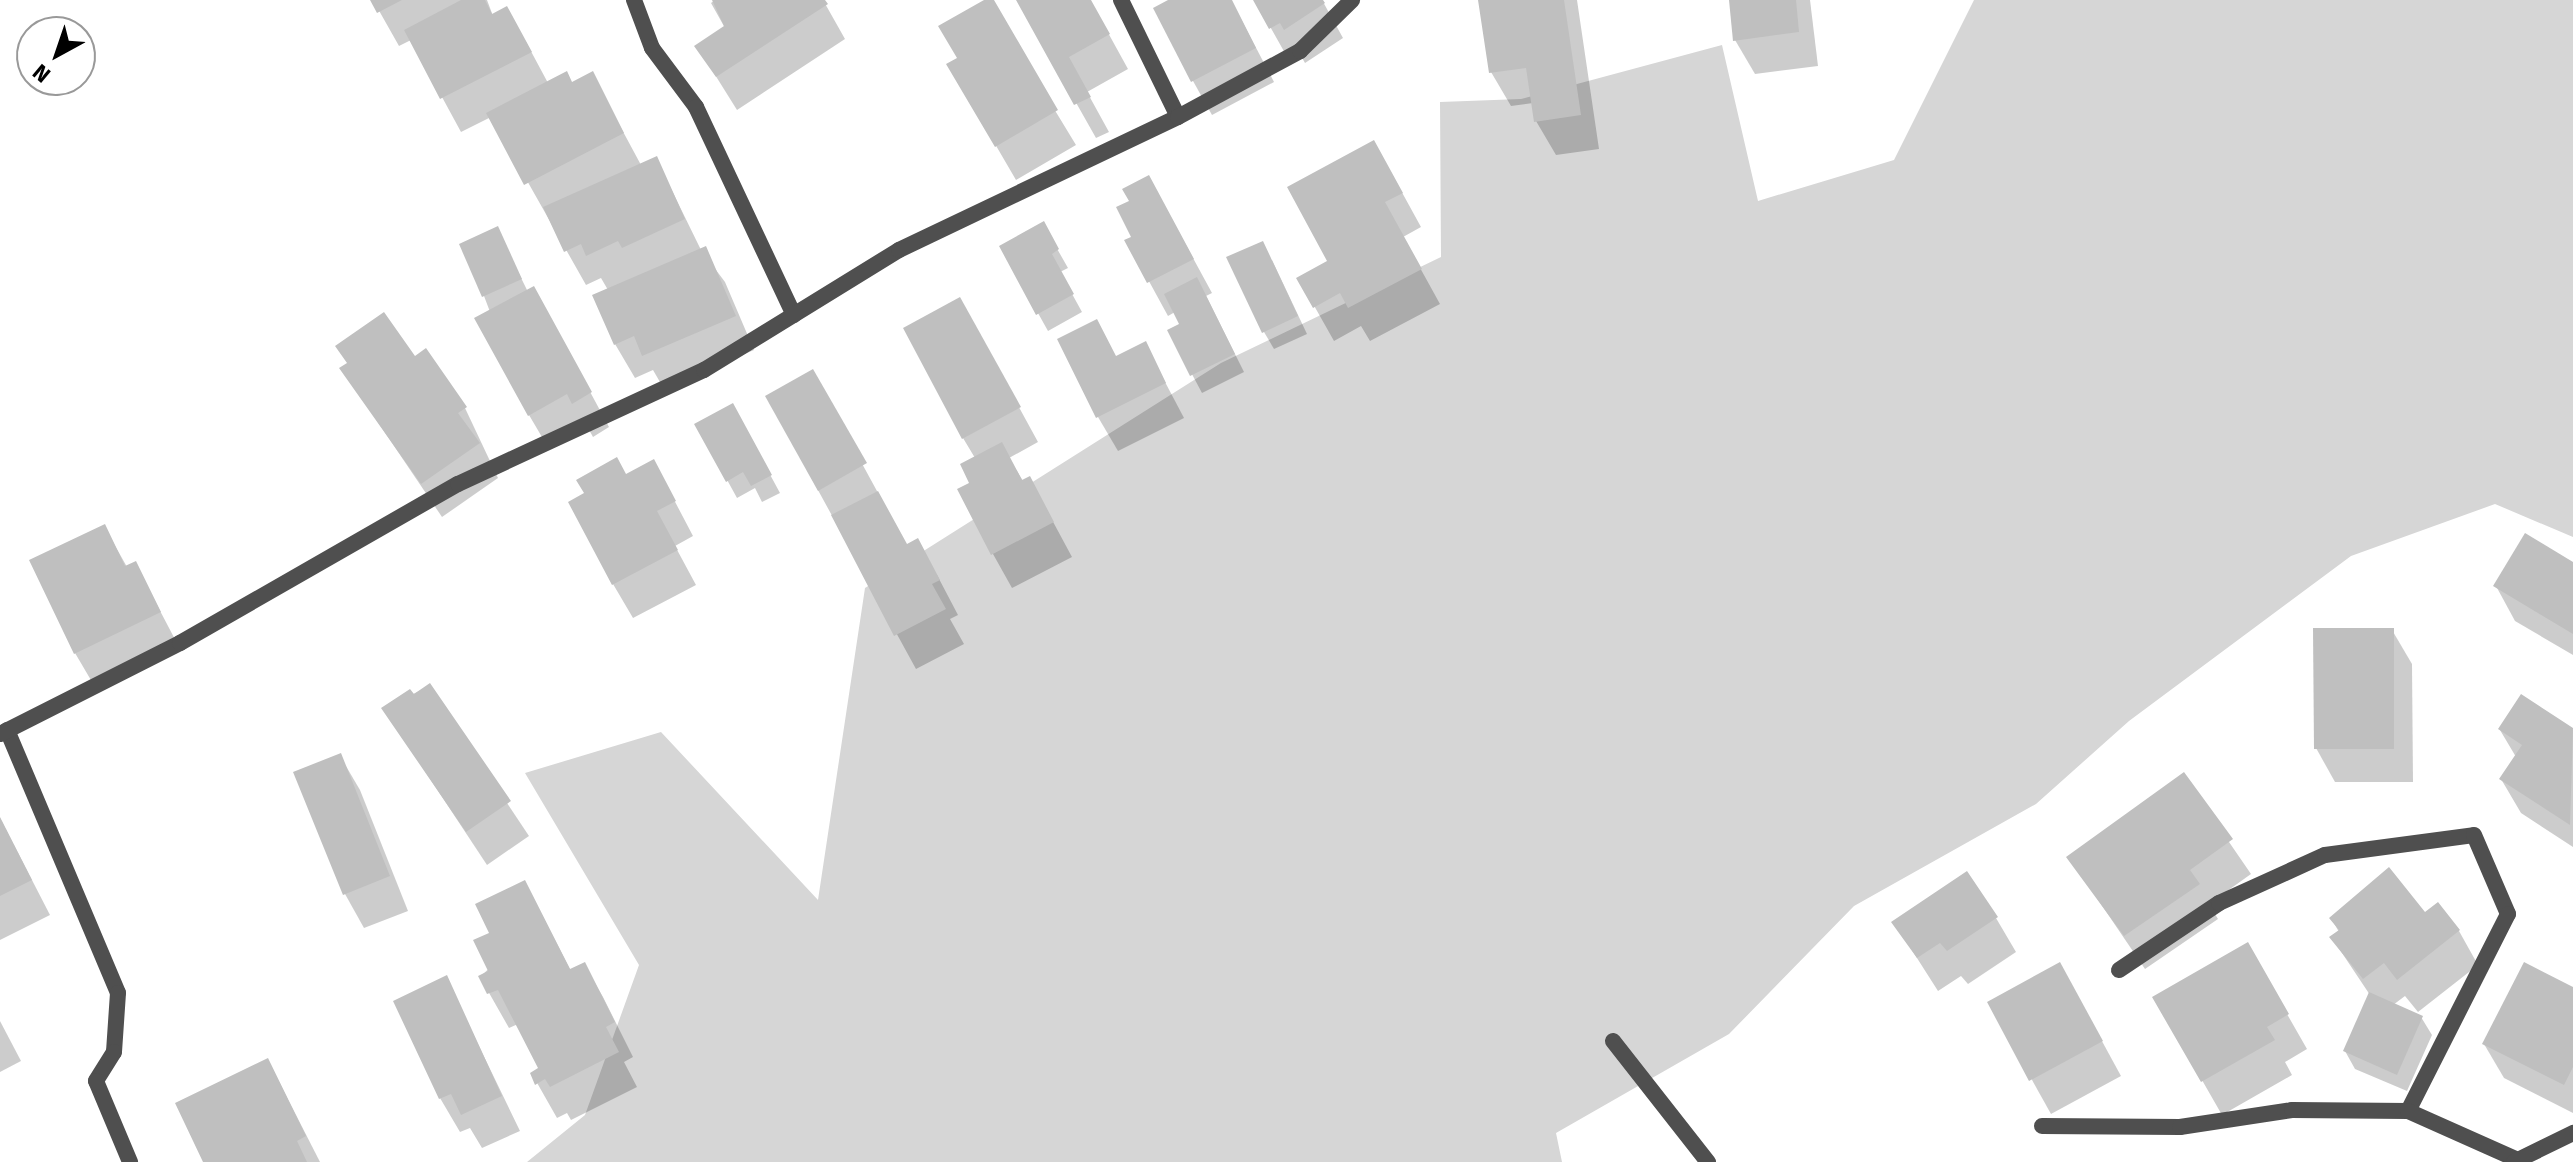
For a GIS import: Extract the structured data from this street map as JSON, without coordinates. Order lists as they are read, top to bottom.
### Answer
{
  "north": "bottom left"
}
